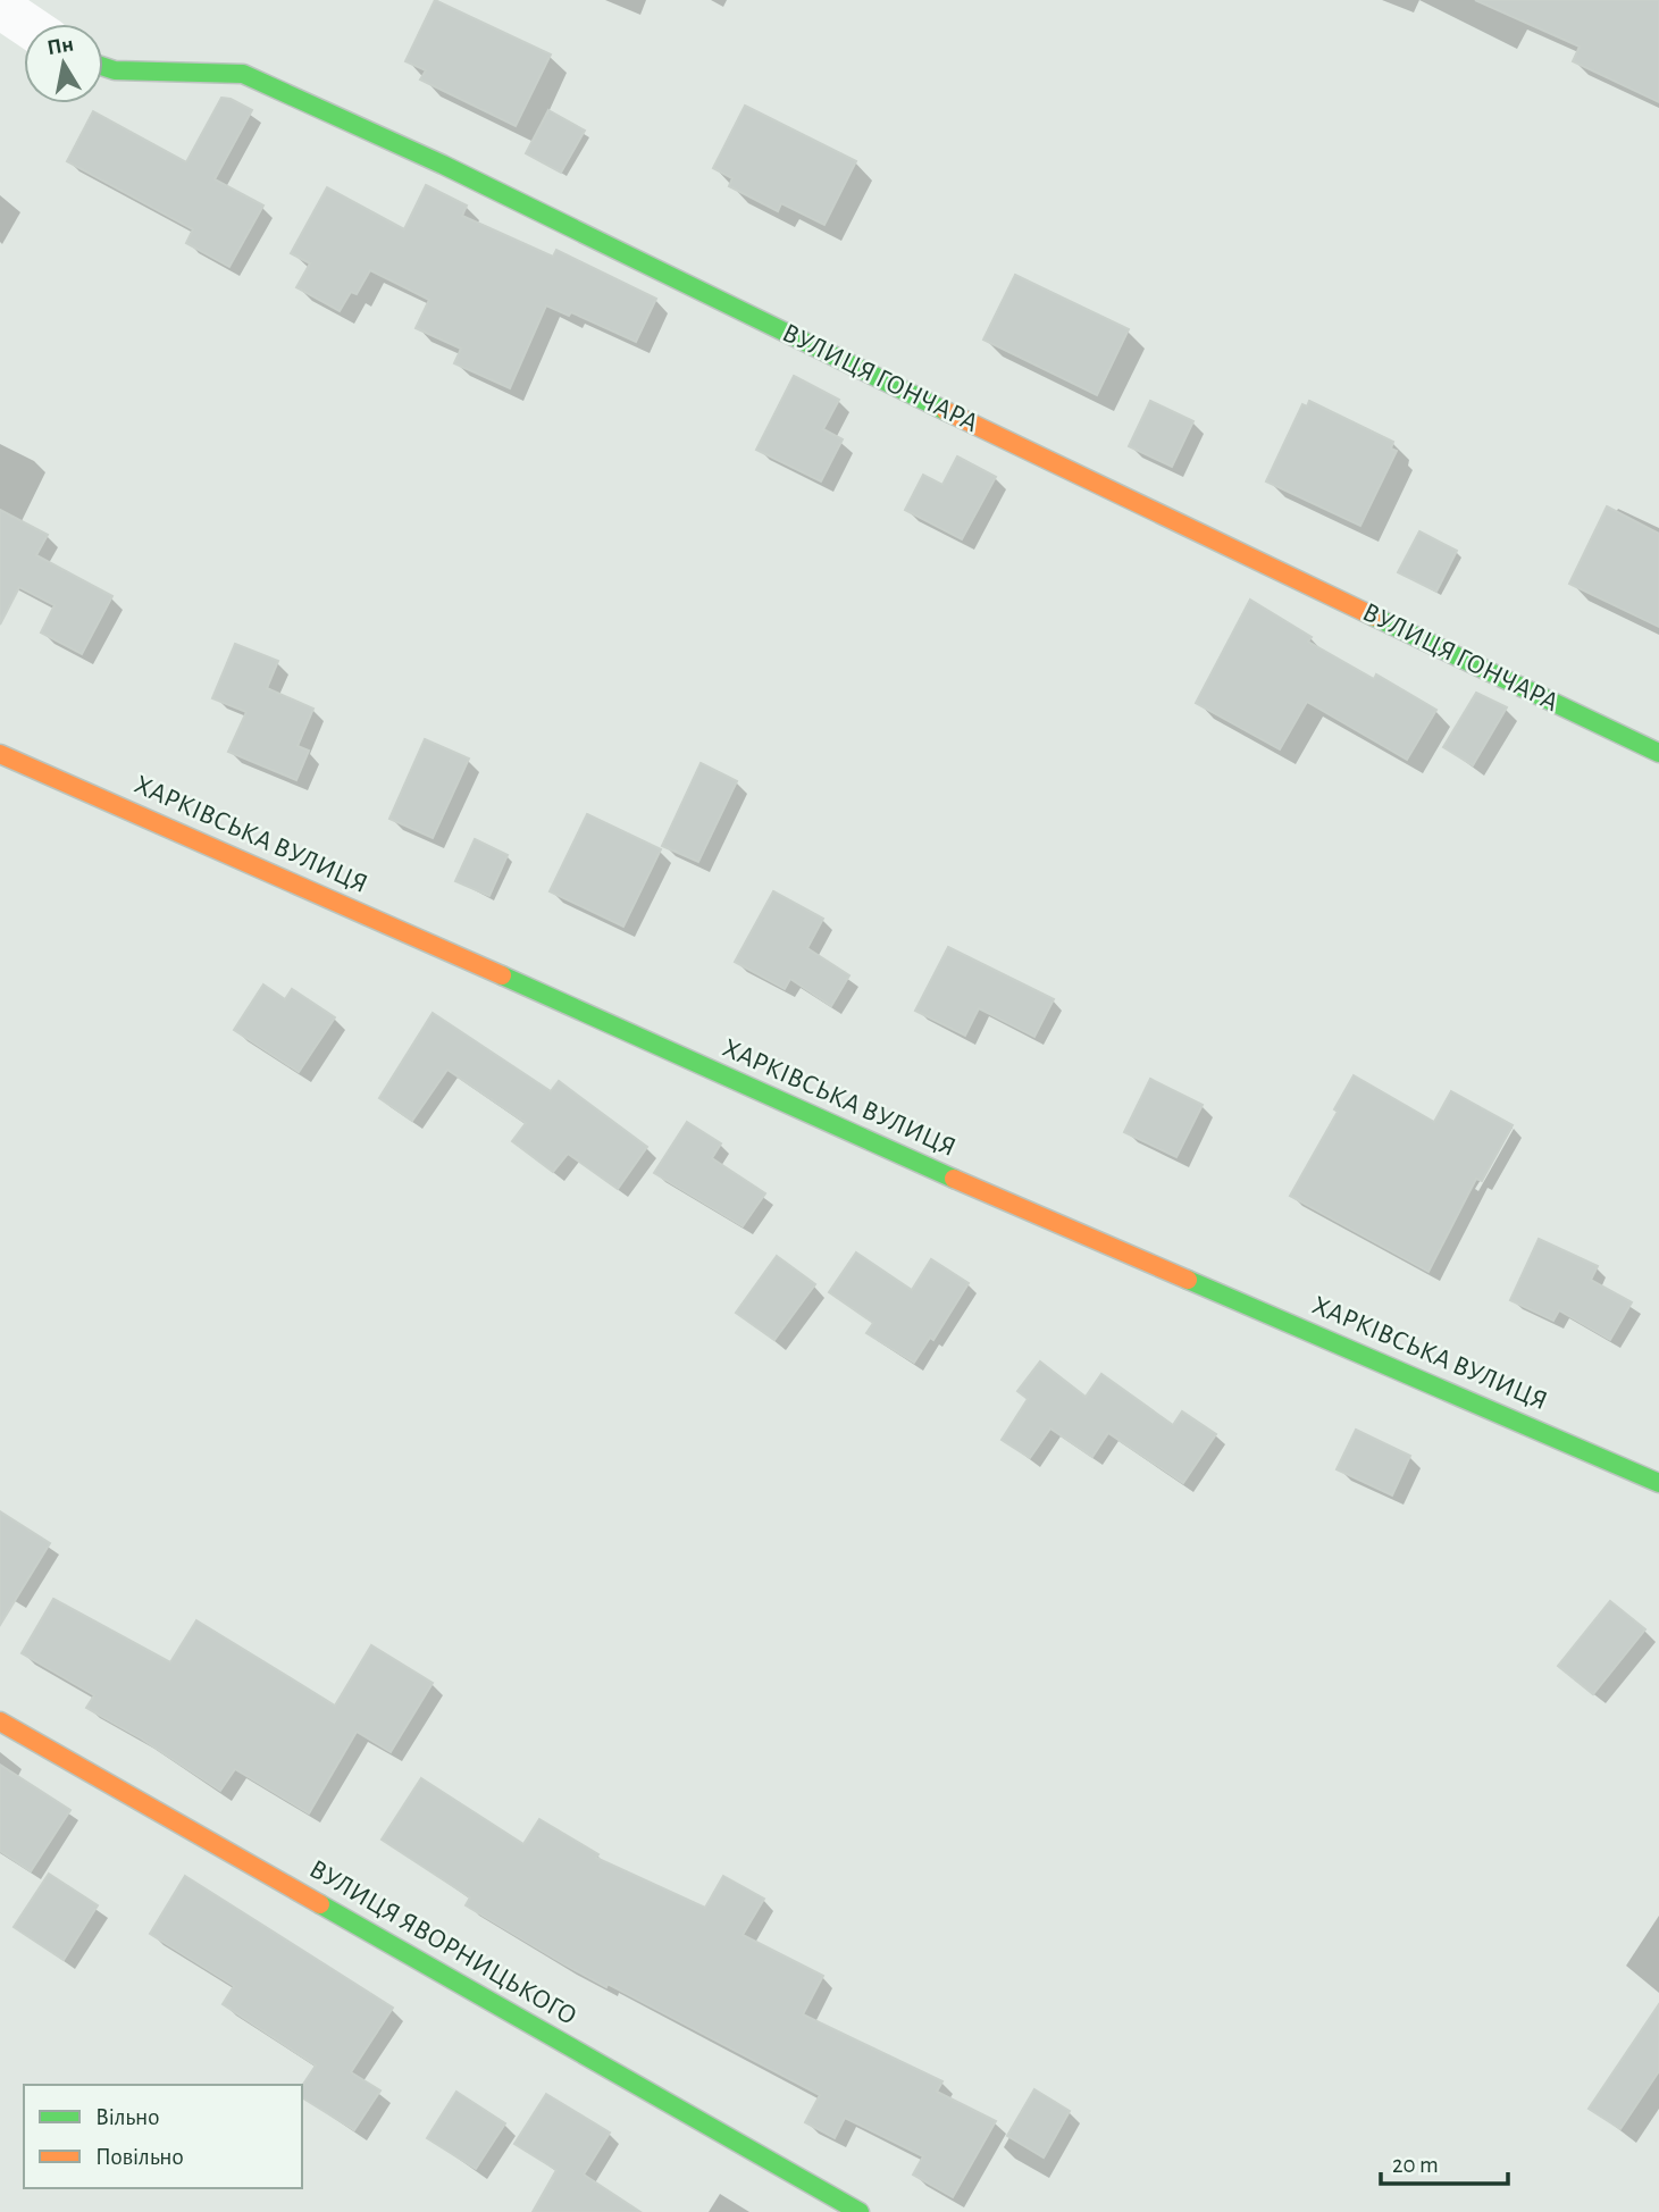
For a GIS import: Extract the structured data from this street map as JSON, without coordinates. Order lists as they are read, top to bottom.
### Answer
{
  "streets": {
    "street": ["ВУЛИЦЯ ГОНЧАРА", "ХАРКІВСЬКА ВУЛИЦЯ", "ВУЛИЦЯ ЯВОРНИЦЬКОГО"]
  },
  "legend": ["Вільно", "Повільно"],
  "scale_bar": "20 m",
  "north": "top"
}
